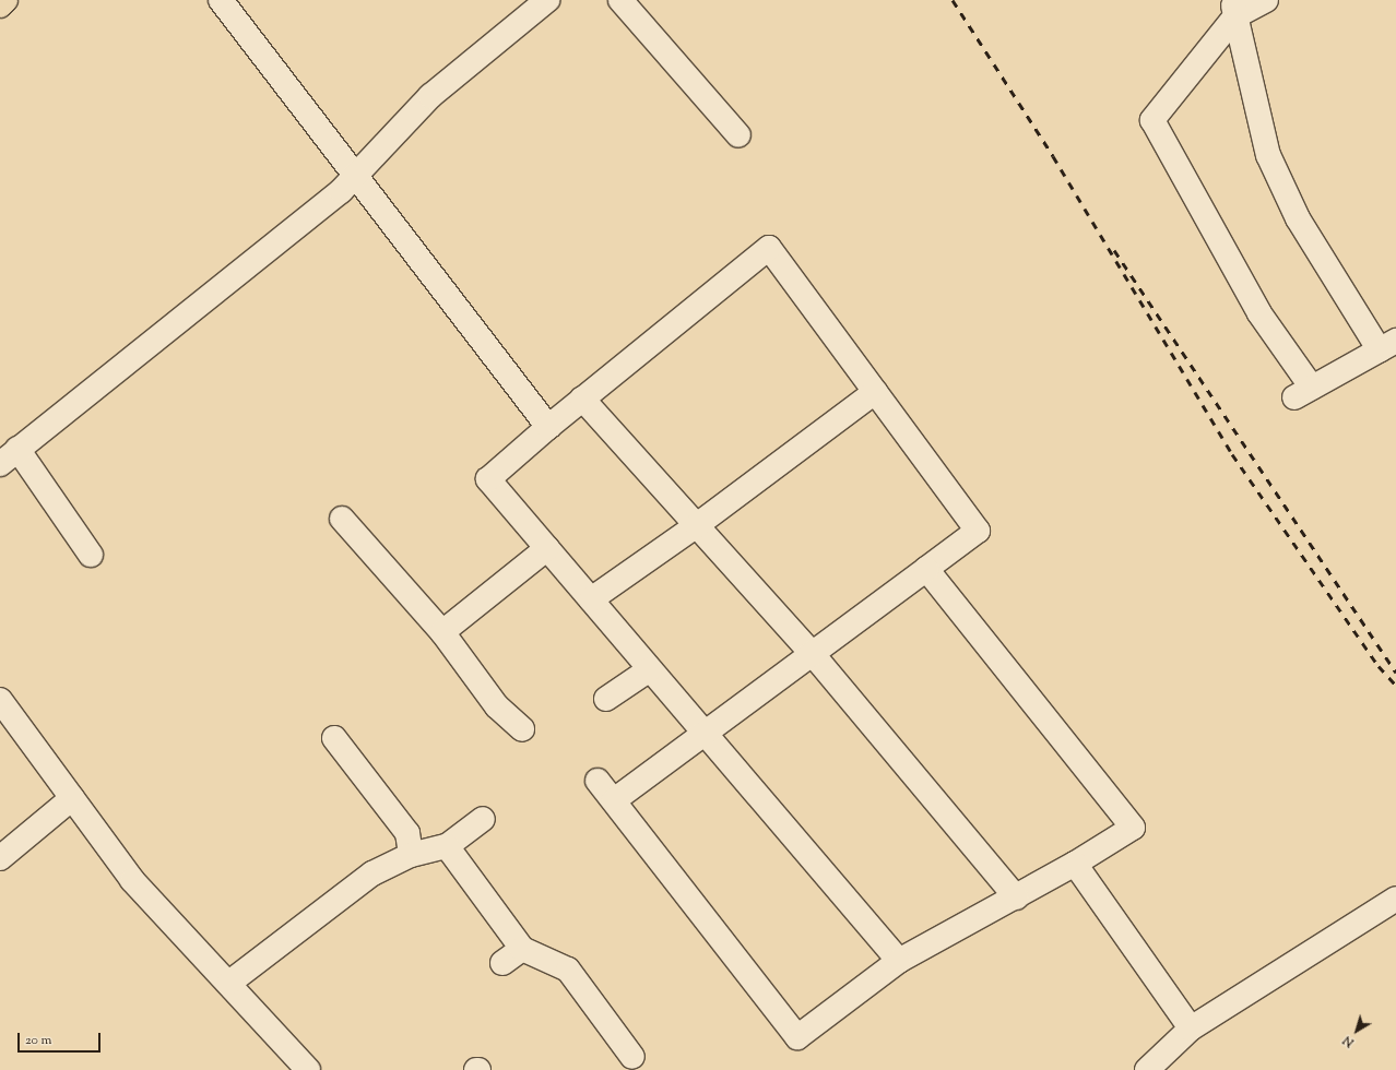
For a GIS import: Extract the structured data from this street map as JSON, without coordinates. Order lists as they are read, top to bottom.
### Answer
{
  "scale_bar": "20 m",
  "north": "bottom left"
}
